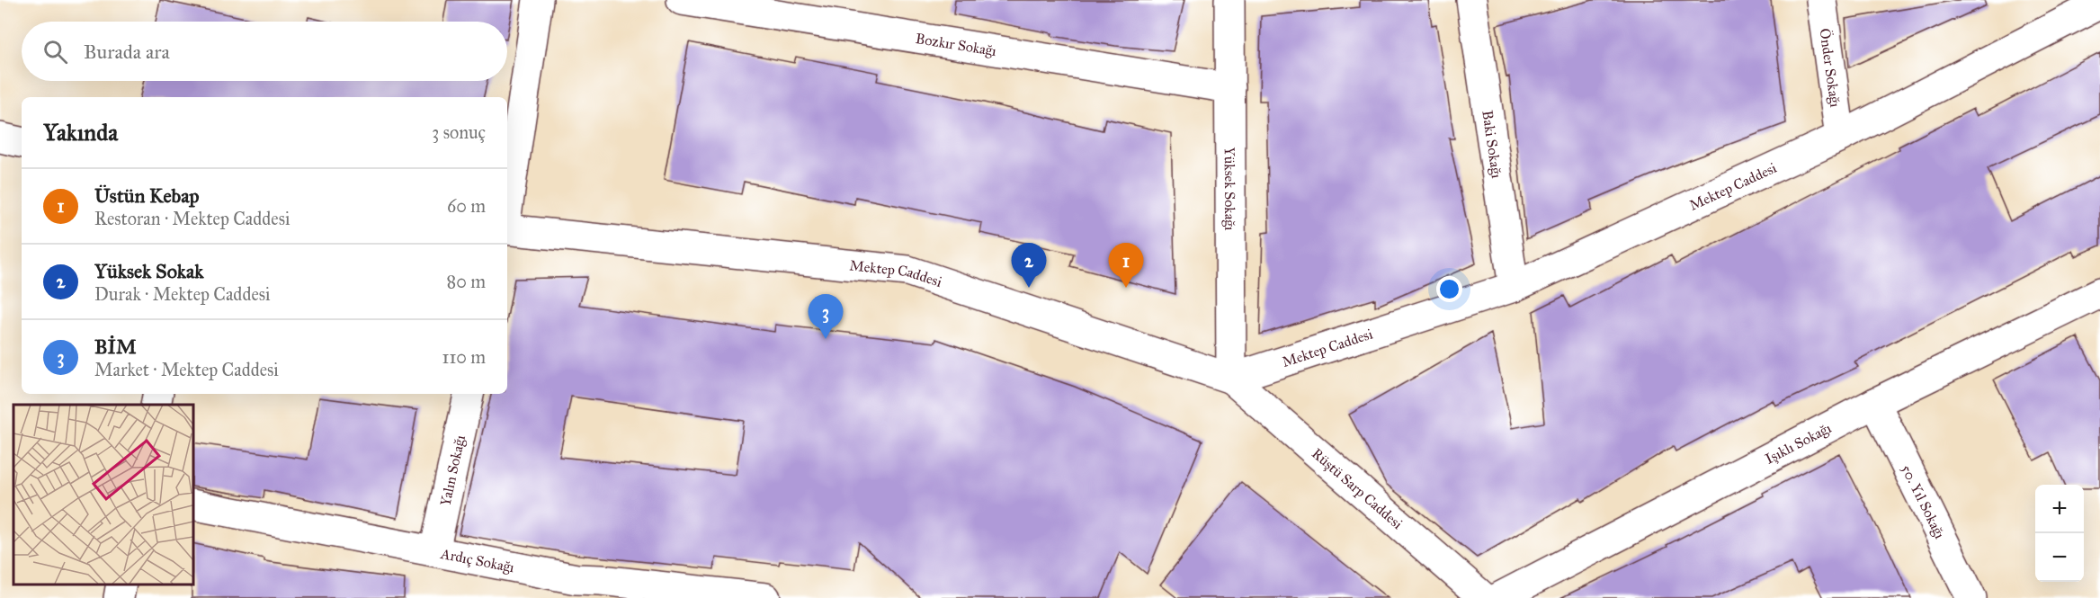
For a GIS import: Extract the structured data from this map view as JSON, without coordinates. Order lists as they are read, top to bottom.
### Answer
{
  "streets": {
    "street": [
      "Bozkır Sokağı",
      "Önder Sokağı",
      "Baki Sokağı",
      "Mektep Caddesi",
      "Yüksek Sokağı",
      "Işıklı Sokağı",
      "Yalın Sokağı",
      "Rüştü Sarp Caddesi",
      "50. Yıl Sokağı",
      "Ardıç Sokağı"
    ]
  },
  "crossings": [
    ["Bozkır Sokağı", "Yüksek Sokağı"],
    ["Önder Sokağı", "Mektep Caddesi"],
    ["Baki Sokağı", "Mektep Caddesi"],
    ["Mektep Caddesi", "Yüksek Sokağı"],
    ["Mektep Caddesi", "Rüştü Sarp Caddesi"],
    ["Yüksek Sokağı", "Rüştü Sarp Caddesi"],
    ["Işıklı Sokağı", "50. Yıl Sokağı"],
    ["Yalın Sokağı", "Ardıç Sokağı"]
  ],
  "page": {
    "search": "Burada ara",
    "heading": ["Yakında", "3 sonuç"],
    "list": [
      {
        "mark": "1",
        "name": "Üstün Kebap",
        "note": "Restoran · Mektep Caddesi",
        "value": "60 m"
      },
      {
        "mark": "2",
        "name": "Yüksek Sokak",
        "note": "Durak · Mektep Caddesi",
        "value": "80 m"
      },
      {
        "mark": "3",
        "name": "BİM",
        "note": "Market · Mektep Caddesi",
        "value": "110 m"
      }
    ],
    "pins": ["1", "2", "3"],
    "map_buttons": ["+", "−"]
  }
}
